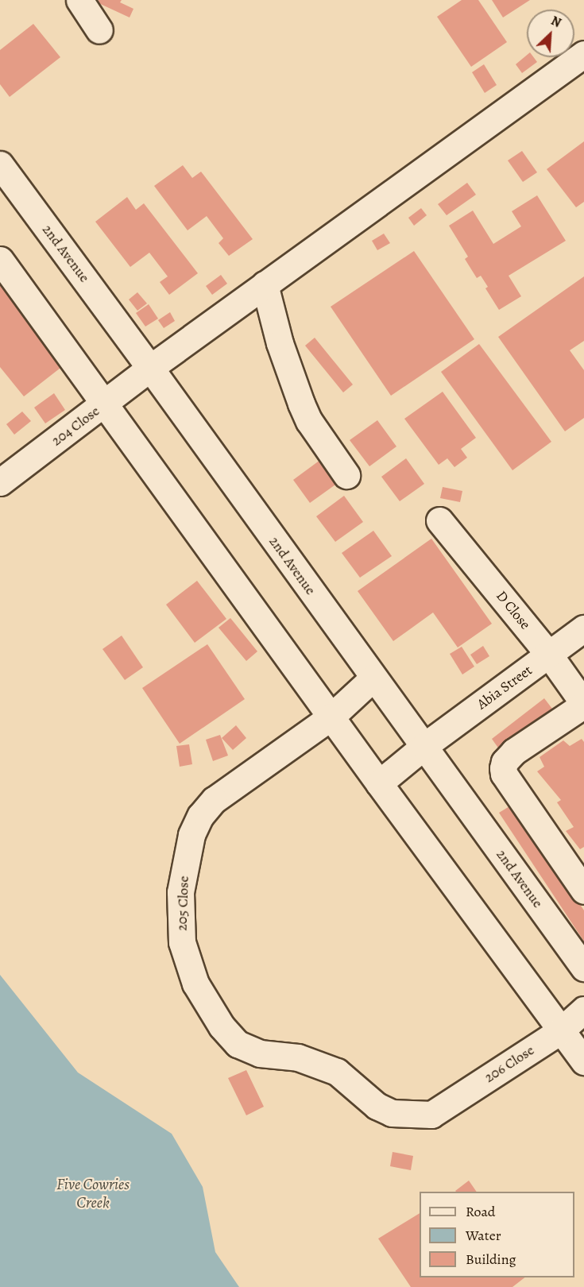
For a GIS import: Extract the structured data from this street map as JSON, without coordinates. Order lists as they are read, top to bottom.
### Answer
{
  "streets": {
    "street": [
      "2nd Avenue",
      "204 Close",
      "D Close",
      "Abia Street",
      "205 Close",
      "206 Close"
    ]
  },
  "crossings": [
    ["2nd Avenue", "204 Close"],
    ["2nd Avenue", "Abia Street"],
    ["2nd Avenue", "205 Close"],
    ["D Close", "Abia Street"],
    ["205 Close", "206 Close"]
  ],
  "water": ["Five Cowries Creek"],
  "legend": ["Road", "Water", "Building"],
  "north": "top right"
}
